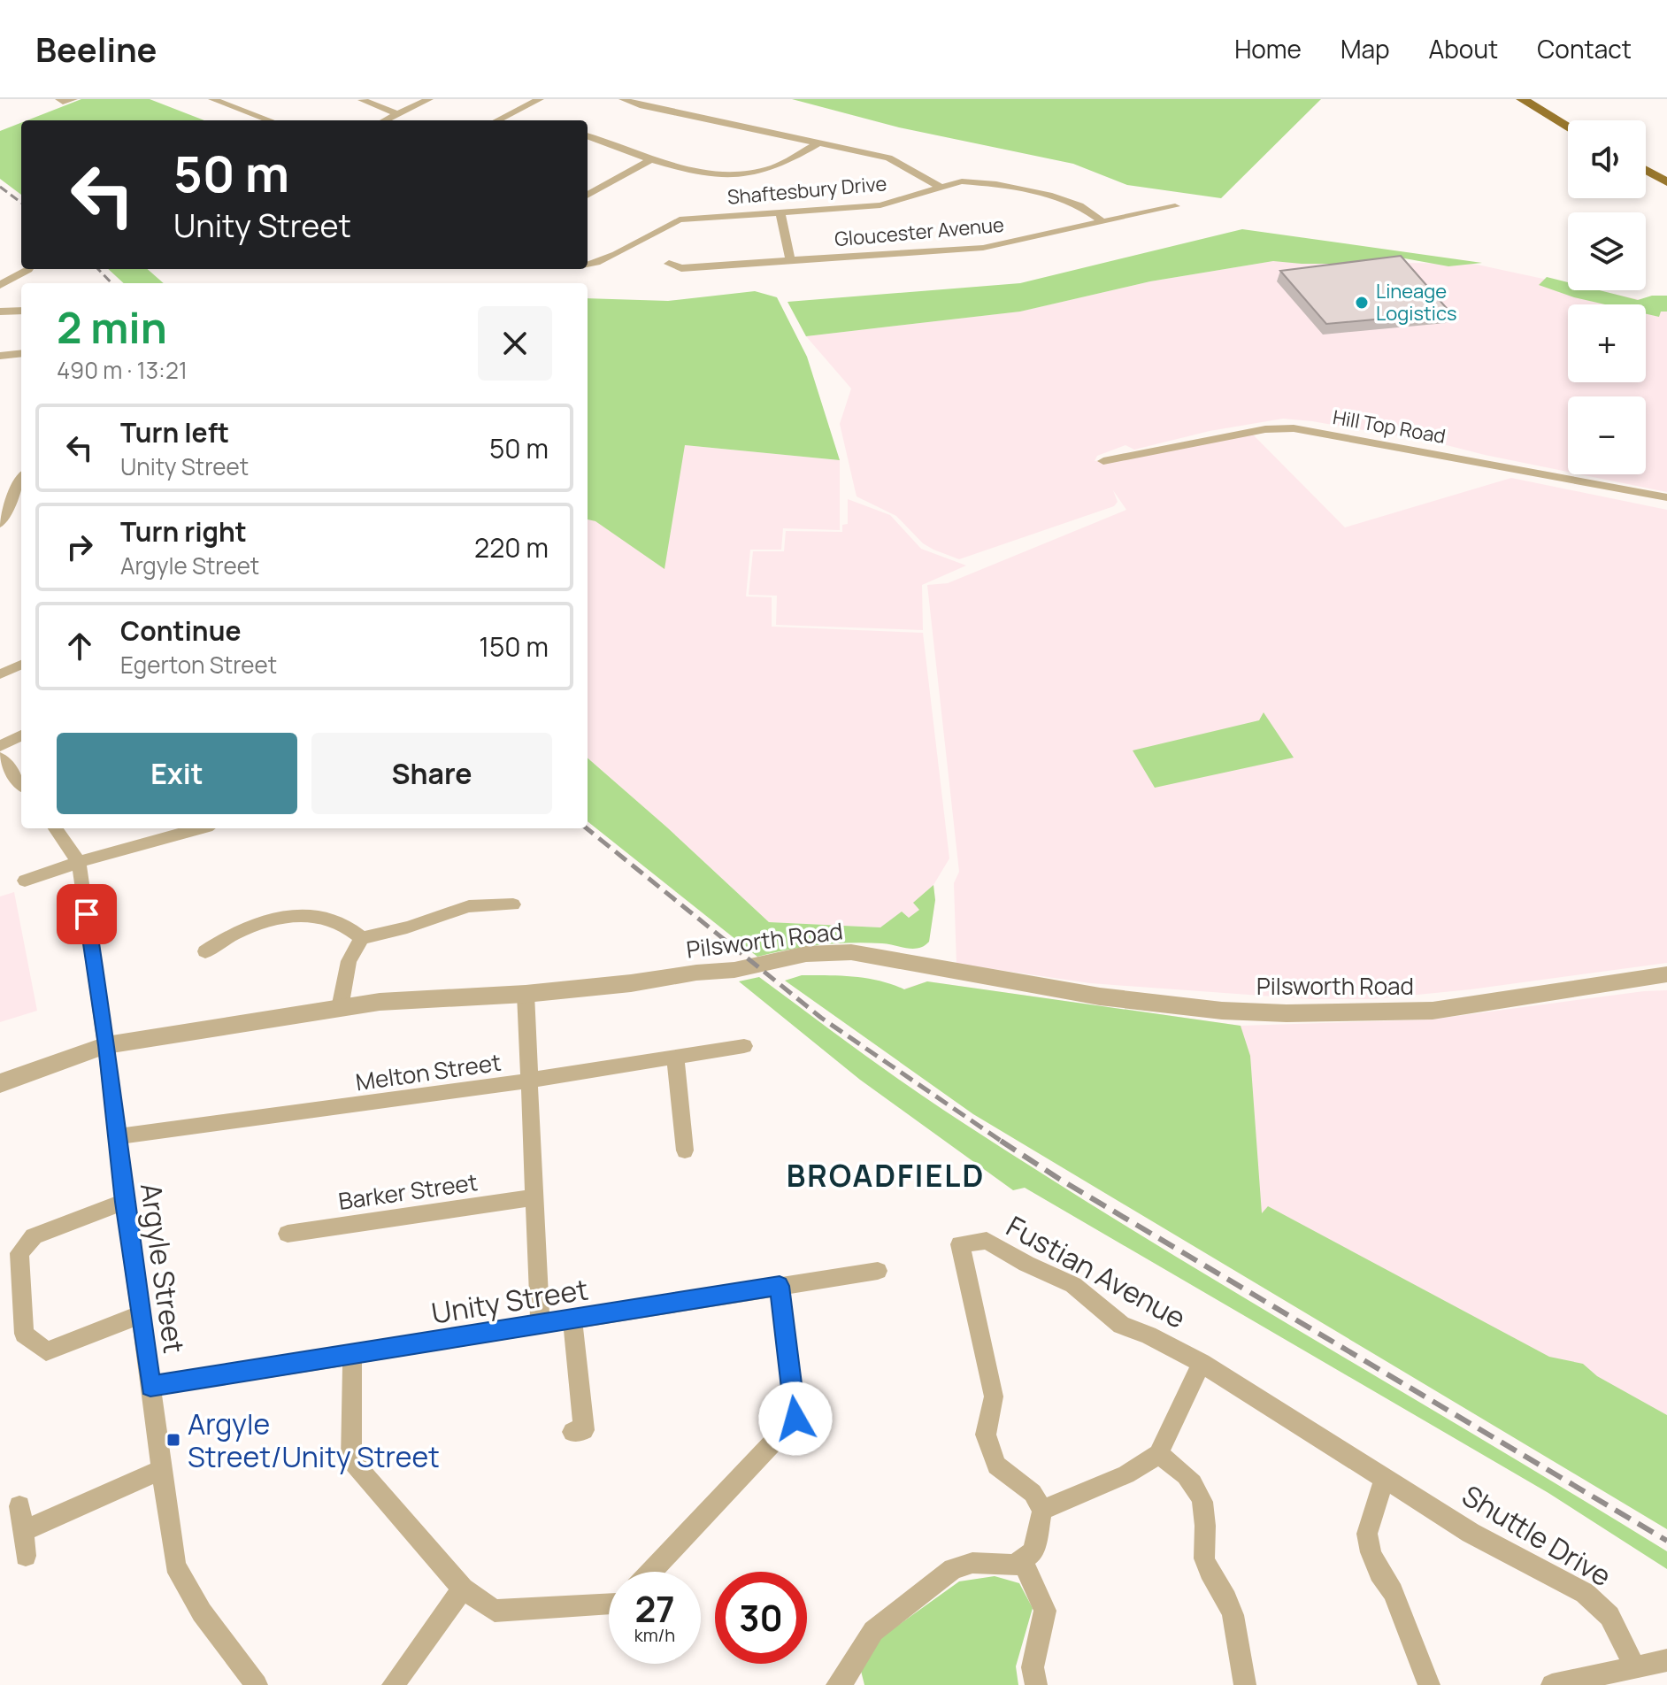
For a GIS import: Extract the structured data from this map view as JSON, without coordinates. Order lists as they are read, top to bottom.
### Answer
{
  "streets": {
    "street": [
      "Shaftesbury Drive",
      "Gloucester Avenue",
      "Hill Top Road",
      "Pilsworth Road",
      "Melton Street",
      "Barker Street",
      "Argyle Street",
      "Fustian Avenue",
      "Unity Street",
      "Shuttle Drive"
    ]
  },
  "crossings": [
    ["Shaftesbury Drive", "Gloucester Avenue"],
    ["Pilsworth Road", "Argyle Street"],
    ["Melton Street", "Argyle Street"],
    ["Argyle Street", "Unity Street"],
    ["Fustian Avenue", "Shuttle Drive"]
  ],
  "districts": ["BROADFIELD"],
  "places": {
    "other": ["Lineage Logistics"],
    "transit": ["Argyle Street/Unity Street"]
  },
  "page": {
    "header": "Beeline",
    "nav": [
      "Home",
      "Map",
      "About",
      "Contact"
    ],
    "map_buttons": ["+", "−"],
    "turn": ["50 m", "Unity Street"],
    "heading": ["2 min", "490 m · 13:21"],
    "list": [
      {
        "name": "Turn left",
        "note": "Unity Street",
        "value": "50 m"
      },
      {
        "name": "Turn right",
        "note": "Argyle Street",
        "value": "220 m"
      },
      {
        "name": "Continue",
        "note": "Egerton Street",
        "value": "150 m"
      }
    ],
    "buttons": ["Exit", "Share"],
    "speed": "27 km/h",
    "limit": "30"
  }
}
